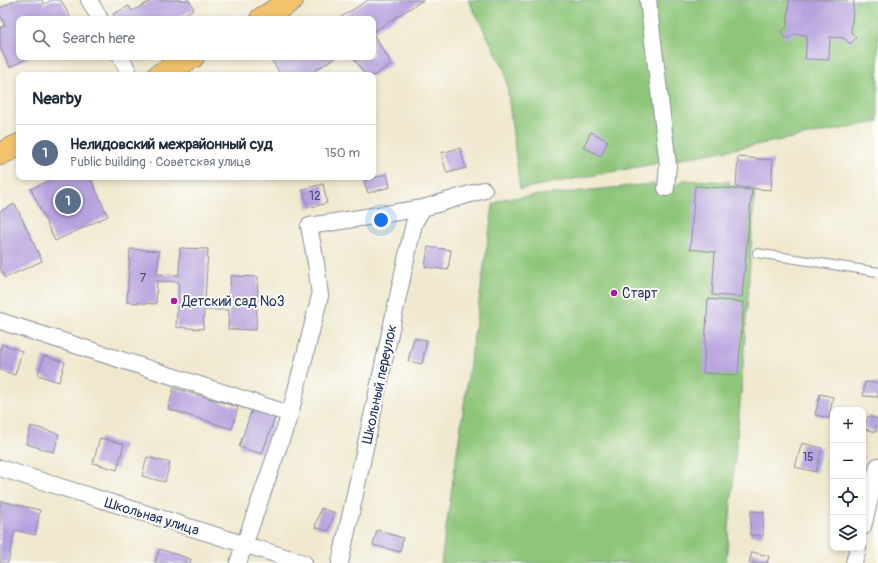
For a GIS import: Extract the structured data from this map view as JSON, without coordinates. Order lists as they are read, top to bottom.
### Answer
{
  "streets": {
    "street": ["Школьный переулок", "Школьная улица"]
  },
  "places": ["Старт", "Детский сад №3"],
  "house_numbers": ["12", "7", "15"],
  "page": {
    "search": "Search here",
    "heading": "Nearby",
    "list": [
      {
        "mark": "1",
        "name": "Нелидовский межрайонный суд",
        "note": "Public building · Советская улица",
        "value": "150 m"
      }
    ],
    "pins": "1",
    "map_buttons": ["+", "−"]
  }
}
